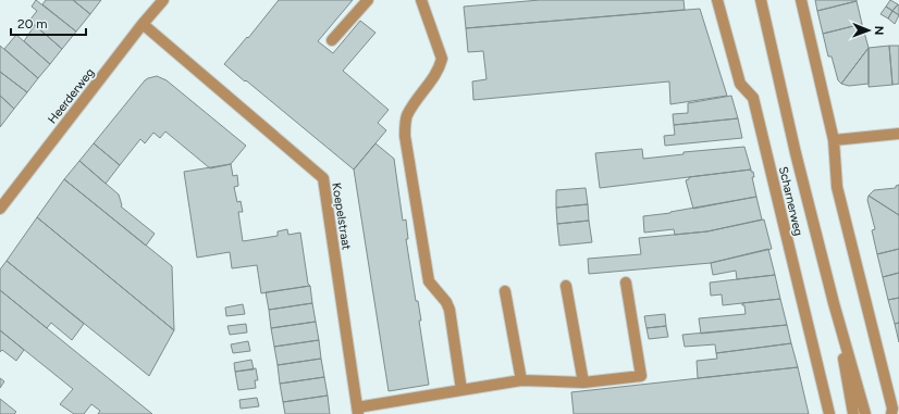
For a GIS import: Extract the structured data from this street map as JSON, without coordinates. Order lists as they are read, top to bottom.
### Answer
{
  "streets": {
    "street": ["Heerderweg", "Scharnerweg", "Koepelstraat"]
  },
  "crossings": [
    ["Heerderweg", "Koepelstraat"]
  ],
  "scale_bar": "20 m",
  "north": "right"
}
